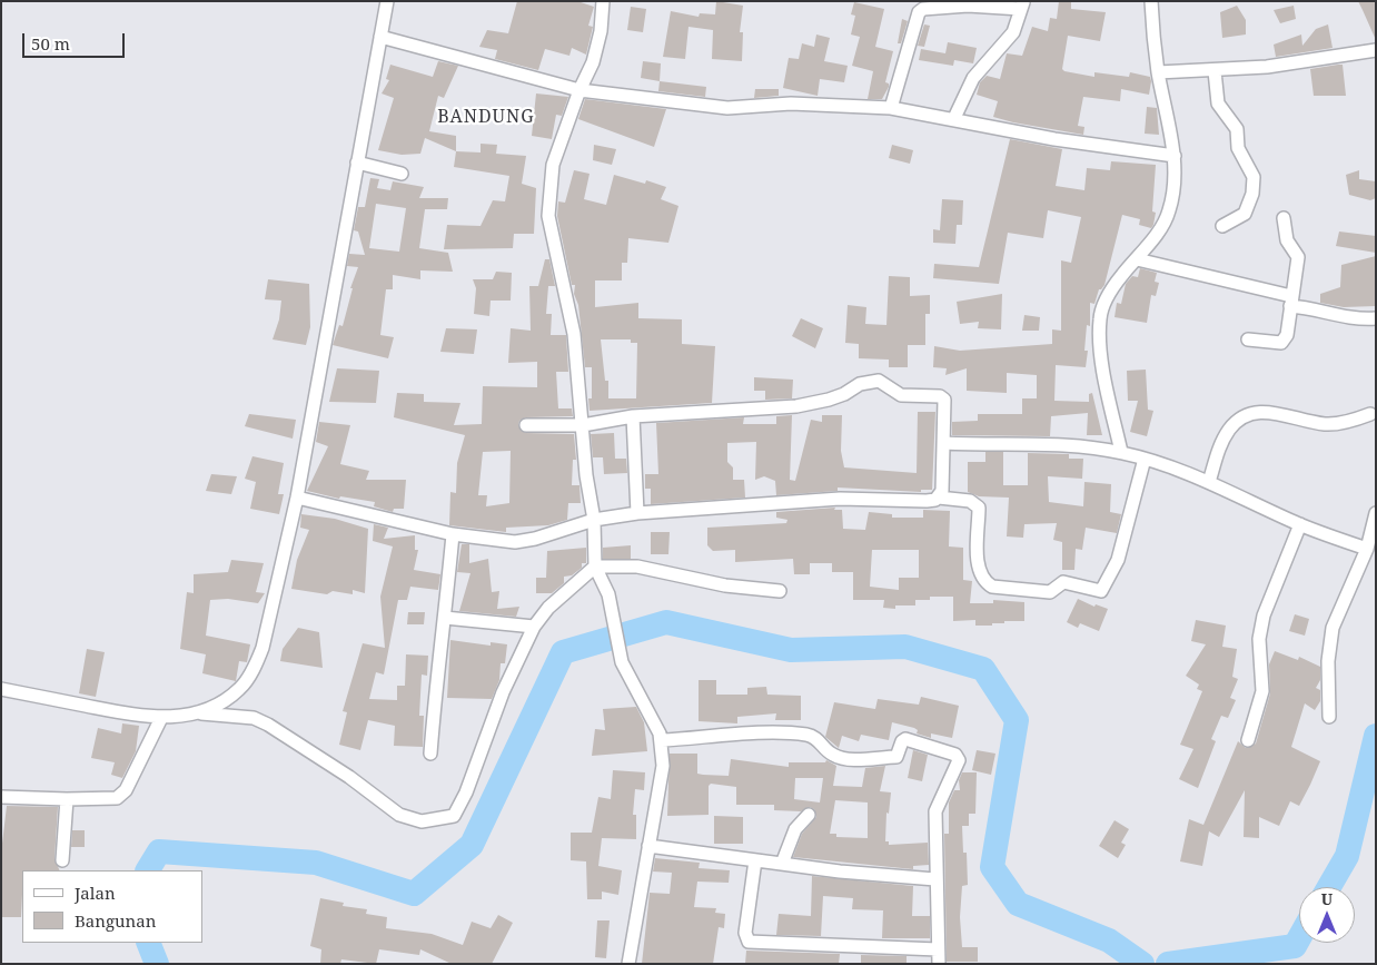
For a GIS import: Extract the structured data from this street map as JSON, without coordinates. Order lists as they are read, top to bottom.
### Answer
{
  "districts": ["BANDUNG"],
  "legend": ["Jalan", "Bangunan"],
  "scale_bar": "50 m",
  "north": "top"
}
